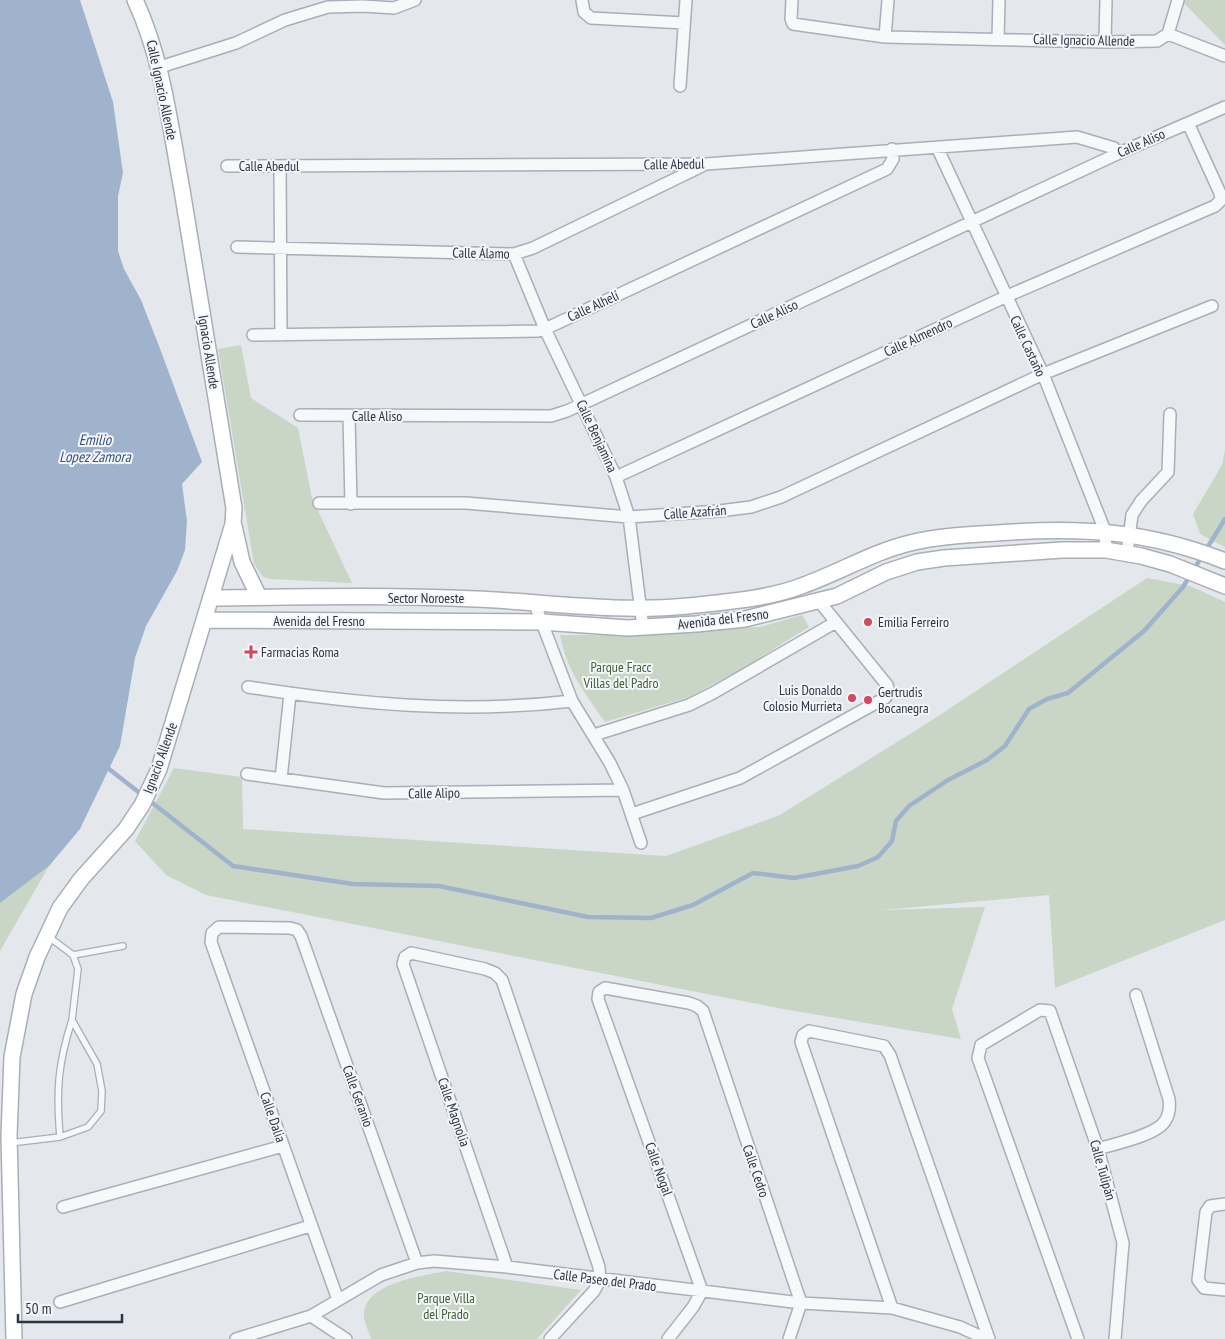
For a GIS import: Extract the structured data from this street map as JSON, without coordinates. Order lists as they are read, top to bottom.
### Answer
{
  "streets": {
    "street": [
      "Calle Ignacio Allende",
      "Calle Aliso",
      "Calle Abedul",
      "Calle Álamo",
      "Calle Alhelí",
      "Calle Almendro",
      "Calle Castaño",
      "Ignacio Allende",
      "Calle Benjamina",
      "Calle Azafrán",
      "Sector Noroeste",
      "Avenida del Fresno",
      "Calle Alipo",
      "Calle Geranio",
      "Calle Magnolia",
      "Calle Dalia",
      "Calle Nogal",
      "Calle Tulipán",
      "Calle Cedro",
      "Calle Paseo del Prado"
    ]
  },
  "crossings": [
    ["Calle Ignacio Allende", "Ignacio Allende"],
    ["Calle Aliso", "Calle Abedul"],
    ["Calle Aliso", "Calle Almendro"],
    ["Calle Aliso", "Calle Castaño"],
    ["Calle Aliso", "Calle Benjamina"],
    ["Calle Abedul", "Calle Álamo"],
    ["Calle Abedul", "Calle Alhelí"],
    ["Calle Abedul", "Calle Castaño"],
    ["Calle Álamo", "Calle Benjamina"],
    ["Calle Alhelí", "Calle Benjamina"],
    ["Calle Almendro", "Calle Castaño"],
    ["Calle Almendro", "Calle Benjamina"],
    ["Calle Castaño", "Calle Azafrán"],
    ["Calle Castaño", "Avenida del Fresno"],
    ["Ignacio Allende", "Sector Noroeste"],
    ["Ignacio Allende", "Avenida del Fresno"],
    ["Calle Benjamina", "Calle Azafrán"],
    ["Calle Benjamina", "Sector Noroeste"],
    ["Calle Benjamina", "Avenida del Fresno"],
    ["Sector Noroeste", "Avenida del Fresno"],
    ["Calle Geranio", "Calle Dalia"],
    ["Calle Geranio", "Calle Paseo del Prado"],
    ["Calle Magnolia", "Calle Paseo del Prado"],
    ["Calle Dalia", "Calle Paseo del Prado"],
    ["Calle Nogal", "Calle Cedro"],
    ["Calle Nogal", "Calle Paseo del Prado"],
    ["Calle Cedro", "Calle Paseo del Prado"]
  ],
  "water": ["Emilio Lopez Zamora"],
  "parks": ["Parque Fracc Villas del Padro", "Parque Villa del Prado"],
  "places": {
    "other": ["Emilia Ferreiro", "Luis Donaldo Colosio Murrieta", "Gertrudis Bocanegra"],
    "health": ["Farmacias Roma"]
  },
  "scale_bar": "50 m"
}
